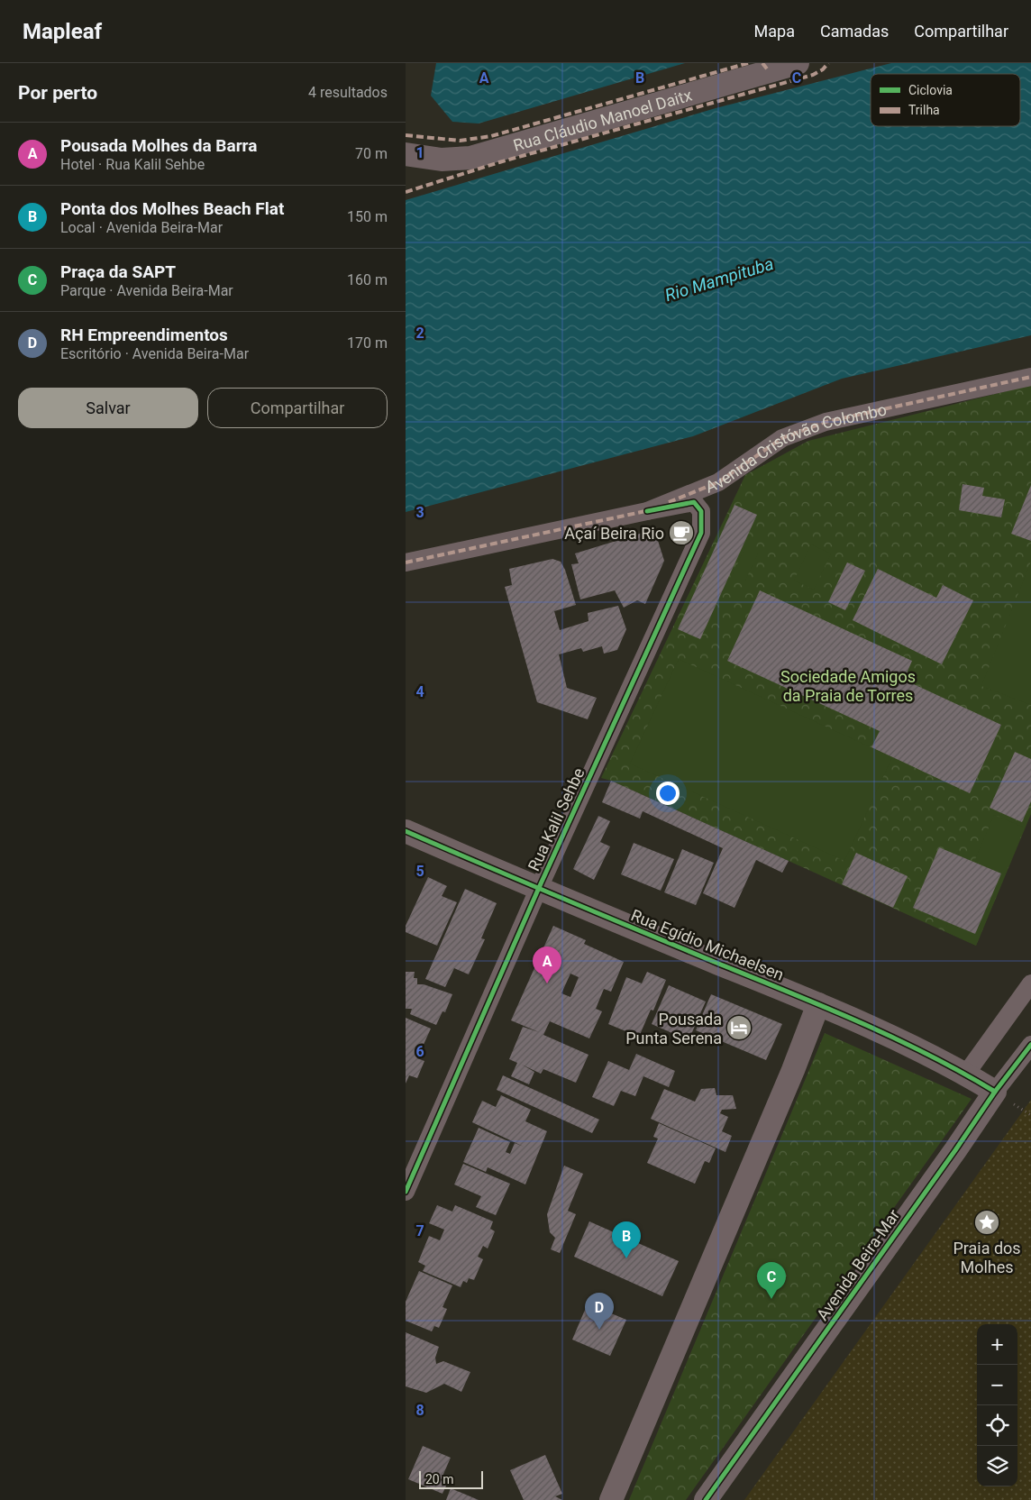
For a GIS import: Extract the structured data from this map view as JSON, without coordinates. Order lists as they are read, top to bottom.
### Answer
{
  "streets": {
    "street": [
      "Rua Cláudio Manoel Daitx",
      "Avenida Cristóvão Colombo",
      "Rua Kalil Sehbe",
      "Rua Egídio Michaelsen",
      "Avenida Beira-Mar"
    ]
  },
  "crossings": [
    ["Avenida Cristóvão Colombo", "Rua Kalil Sehbe"],
    ["Rua Kalil Sehbe", "Rua Egídio Michaelsen"],
    ["Rua Egídio Michaelsen", "Avenida Beira-Mar"]
  ],
  "water": ["Rio Mampituba"],
  "parks": ["Sociedade Amigos da Praia de Torres"],
  "places": {
    "cafe": ["Açaí Beira Rio"],
    "hotel": ["Pousada Punta Serena"],
    "place": ["Praia dos Molhes"]
  },
  "legend": ["Ciclovia", "Trilha"],
  "scale_bar": "20 m",
  "page": {
    "header": "Mapleaf",
    "nav": ["Mapa", "Camadas", "Compartilhar"],
    "heading": ["Por perto", "4 resultados"],
    "list": [
      {
        "mark": "A",
        "name": "Pousada Molhes da Barra",
        "note": "Hotel · Rua Kalil Sehbe",
        "value": "70 m"
      },
      {
        "mark": "B",
        "name": "Ponta dos Molhes Beach Flat",
        "note": "Local · Avenida Beira-Mar",
        "value": "150 m"
      },
      {
        "mark": "C",
        "name": "Praça da SAPT",
        "note": "Parque · Avenida Beira-Mar",
        "value": "160 m"
      },
      {
        "mark": "D",
        "name": "RH Empreendimentos",
        "note": "Escritório · Avenida Beira-Mar",
        "value": "170 m"
      }
    ],
    "buttons": ["Salvar", "Compartilhar"],
    "pins": [
      "A",
      "B",
      "C",
      "D"
    ],
    "map_buttons": ["+", "−"],
    "scale": "20 m"
  },
  "grid": {
    "columns": ["A", "B", "C"],
    "rows": [
      "1",
      "2",
      "3",
      "4",
      "5",
      "6",
      "7",
      "8"
    ]
  }
}
